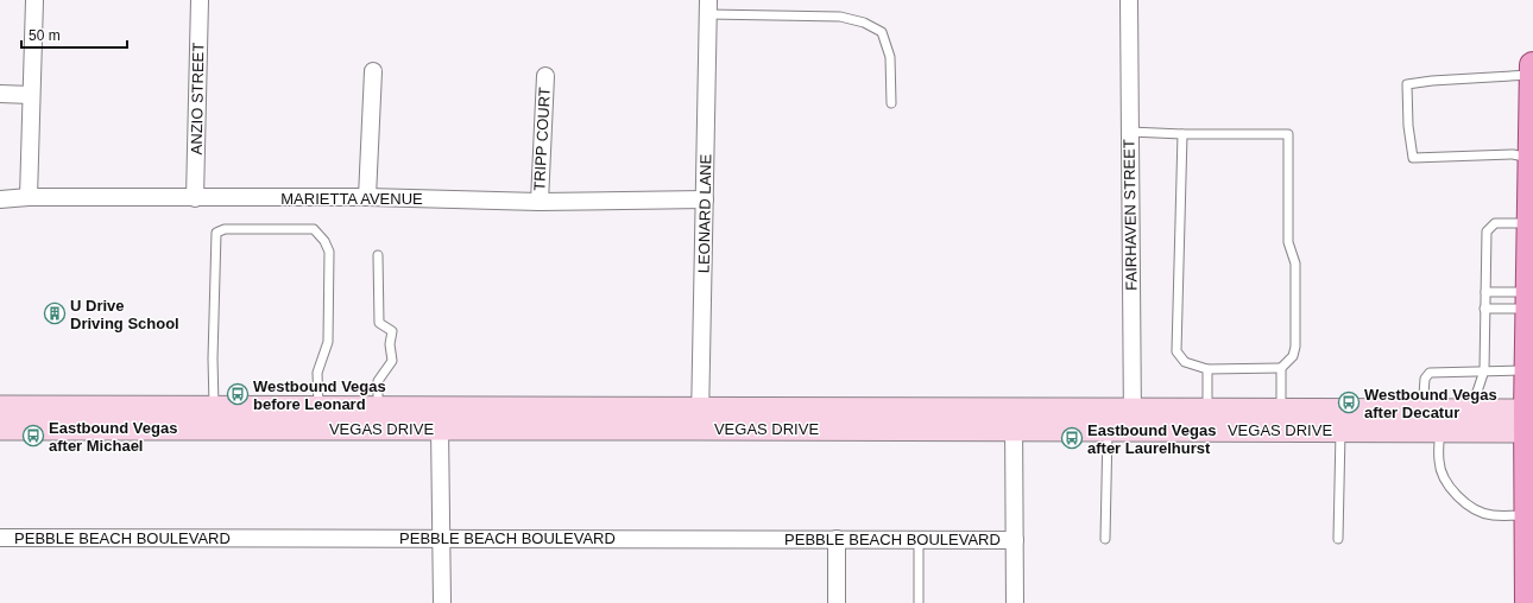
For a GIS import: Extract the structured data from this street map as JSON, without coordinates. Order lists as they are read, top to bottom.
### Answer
{
  "streets": {
    "main road": ["VEGAS DRIVE"],
    "street": [
      "ANZIO STREET",
      "TRIPP COURT",
      "MARIETTA AVENUE",
      "LEONARD LANE",
      "FAIRHAVEN STREET",
      "PEBBLE BEACH BOULEVARD"
    ]
  },
  "crossings": [
    ["ANZIO STREET", "MARIETTA AVENUE"],
    ["TRIPP COURT", "MARIETTA AVENUE"],
    ["MARIETTA AVENUE", "LEONARD LANE"],
    ["LEONARD LANE", "VEGAS DRIVE"],
    ["FAIRHAVEN STREET", "VEGAS DRIVE"]
  ],
  "places": {
    "building": ["U Drive Driving School"],
    "bus stop": [
      "Westbound Vegas before Leonard",
      "Westbound Vegas after Decatur",
      "Eastbound Vegas after Michael",
      "Eastbound Vegas after Laurelhurst"
    ]
  },
  "scale_bar": "50 m"
}
